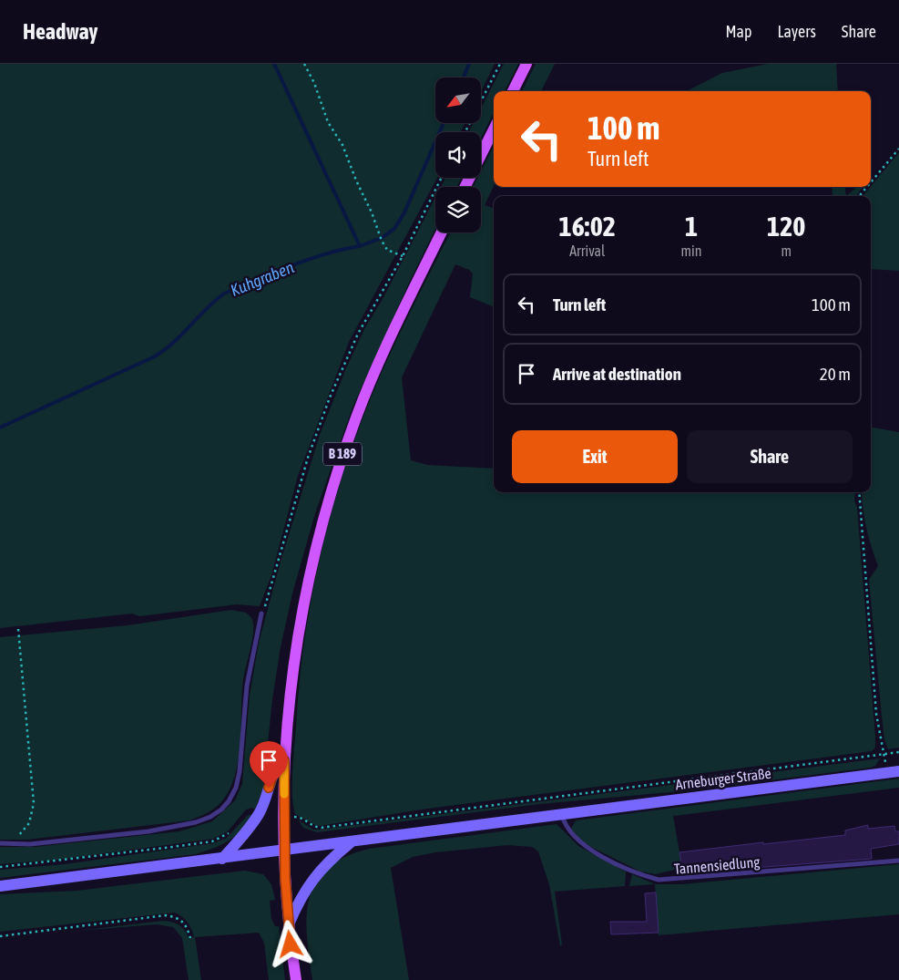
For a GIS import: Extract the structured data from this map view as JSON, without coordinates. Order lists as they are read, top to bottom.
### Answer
{
  "streets": {
    "main road": ["B 189", "Arneburger Straße"],
    "lane": ["Tannensiedlung"]
  },
  "crossings": [
    ["B 189", "Arneburger Straße"],
    ["Arneburger Straße", "Tannensiedlung"]
  ],
  "water": ["Kuhgraben"],
  "north": "bottom left",
  "page": {
    "header": "Headway",
    "nav": ["Map", "Layers", "Share"],
    "turn": ["100 m", "Turn left"],
    "eta": [
      "16:02",
      "Arrival",
      "1",
      "min",
      "120",
      "m"
    ],
    "list": [
      {
        "name": "Turn left",
        "value": "100 m"
      },
      {
        "name": "Arrive at destination",
        "value": "20 m"
      }
    ],
    "buttons": ["Exit", "Share"]
  }
}
